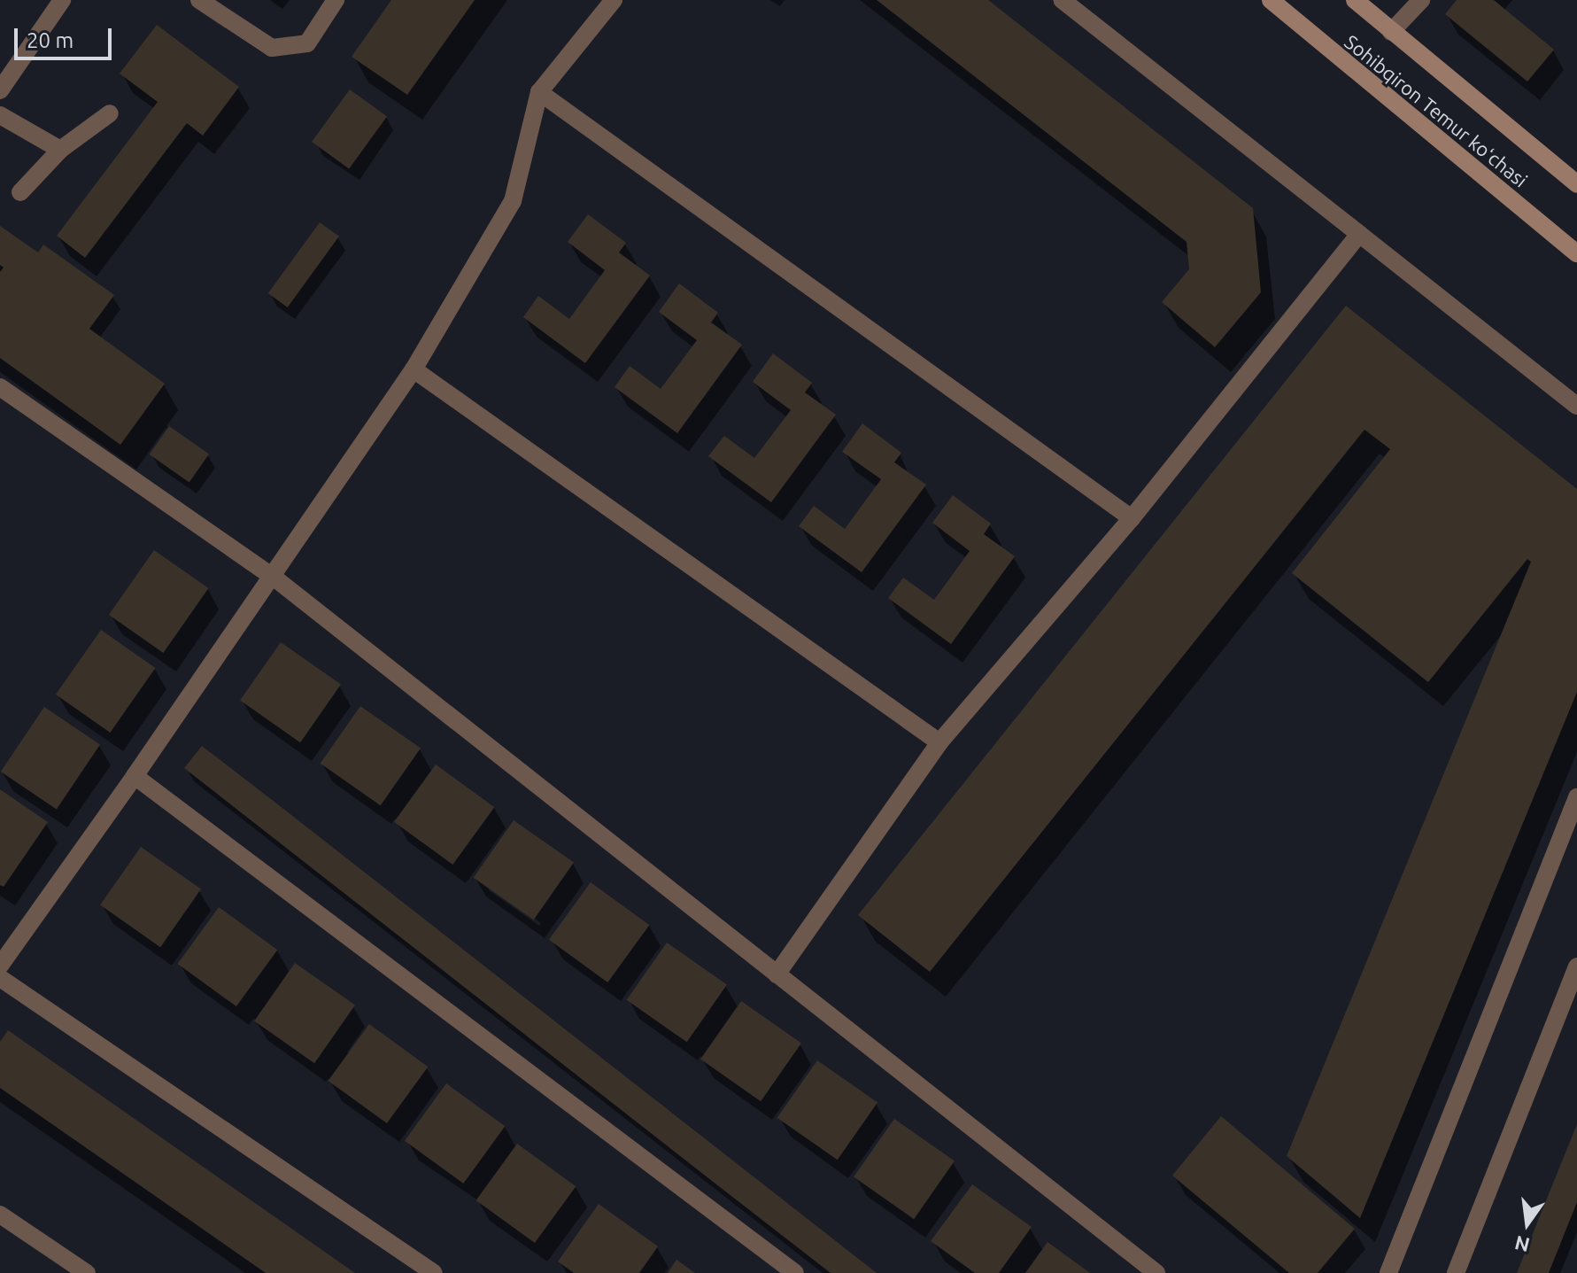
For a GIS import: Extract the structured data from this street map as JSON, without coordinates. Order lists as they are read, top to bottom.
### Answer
{
  "streets": {
    "main road": ["Sohibqiron Temur koʻchasi"]
  },
  "scale_bar": "20 m",
  "north": "bottom"
}
